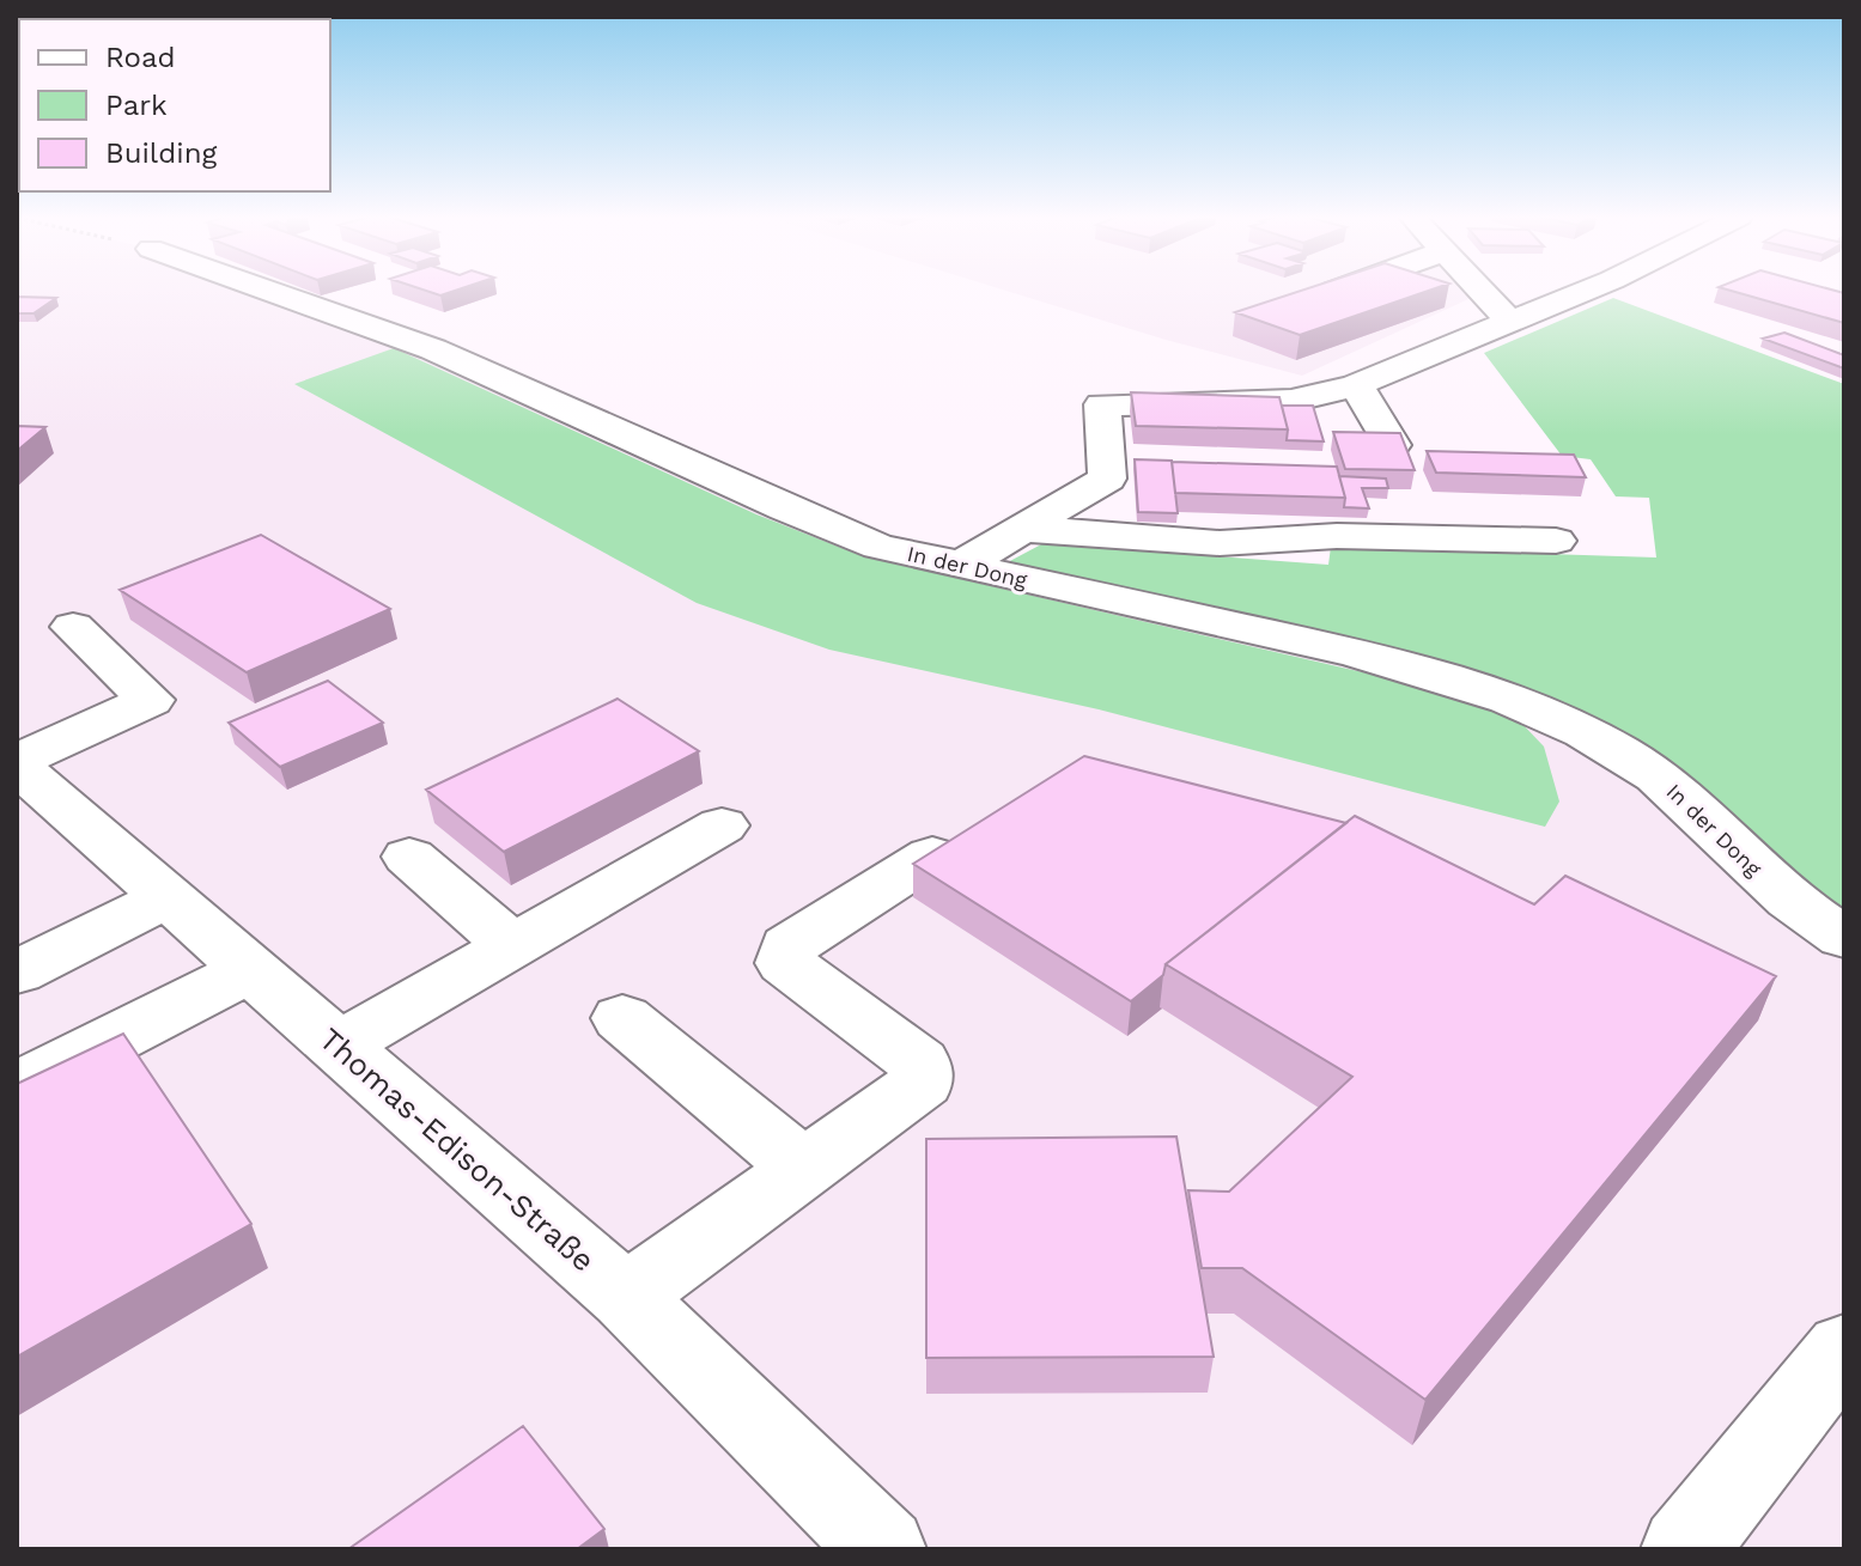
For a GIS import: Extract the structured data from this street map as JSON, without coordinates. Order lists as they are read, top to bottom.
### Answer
{
  "streets": {
    "street": ["In der Dong", "Thomas-Edison-Straße"]
  },
  "legend": ["Road", "Park", "Building"]
}
